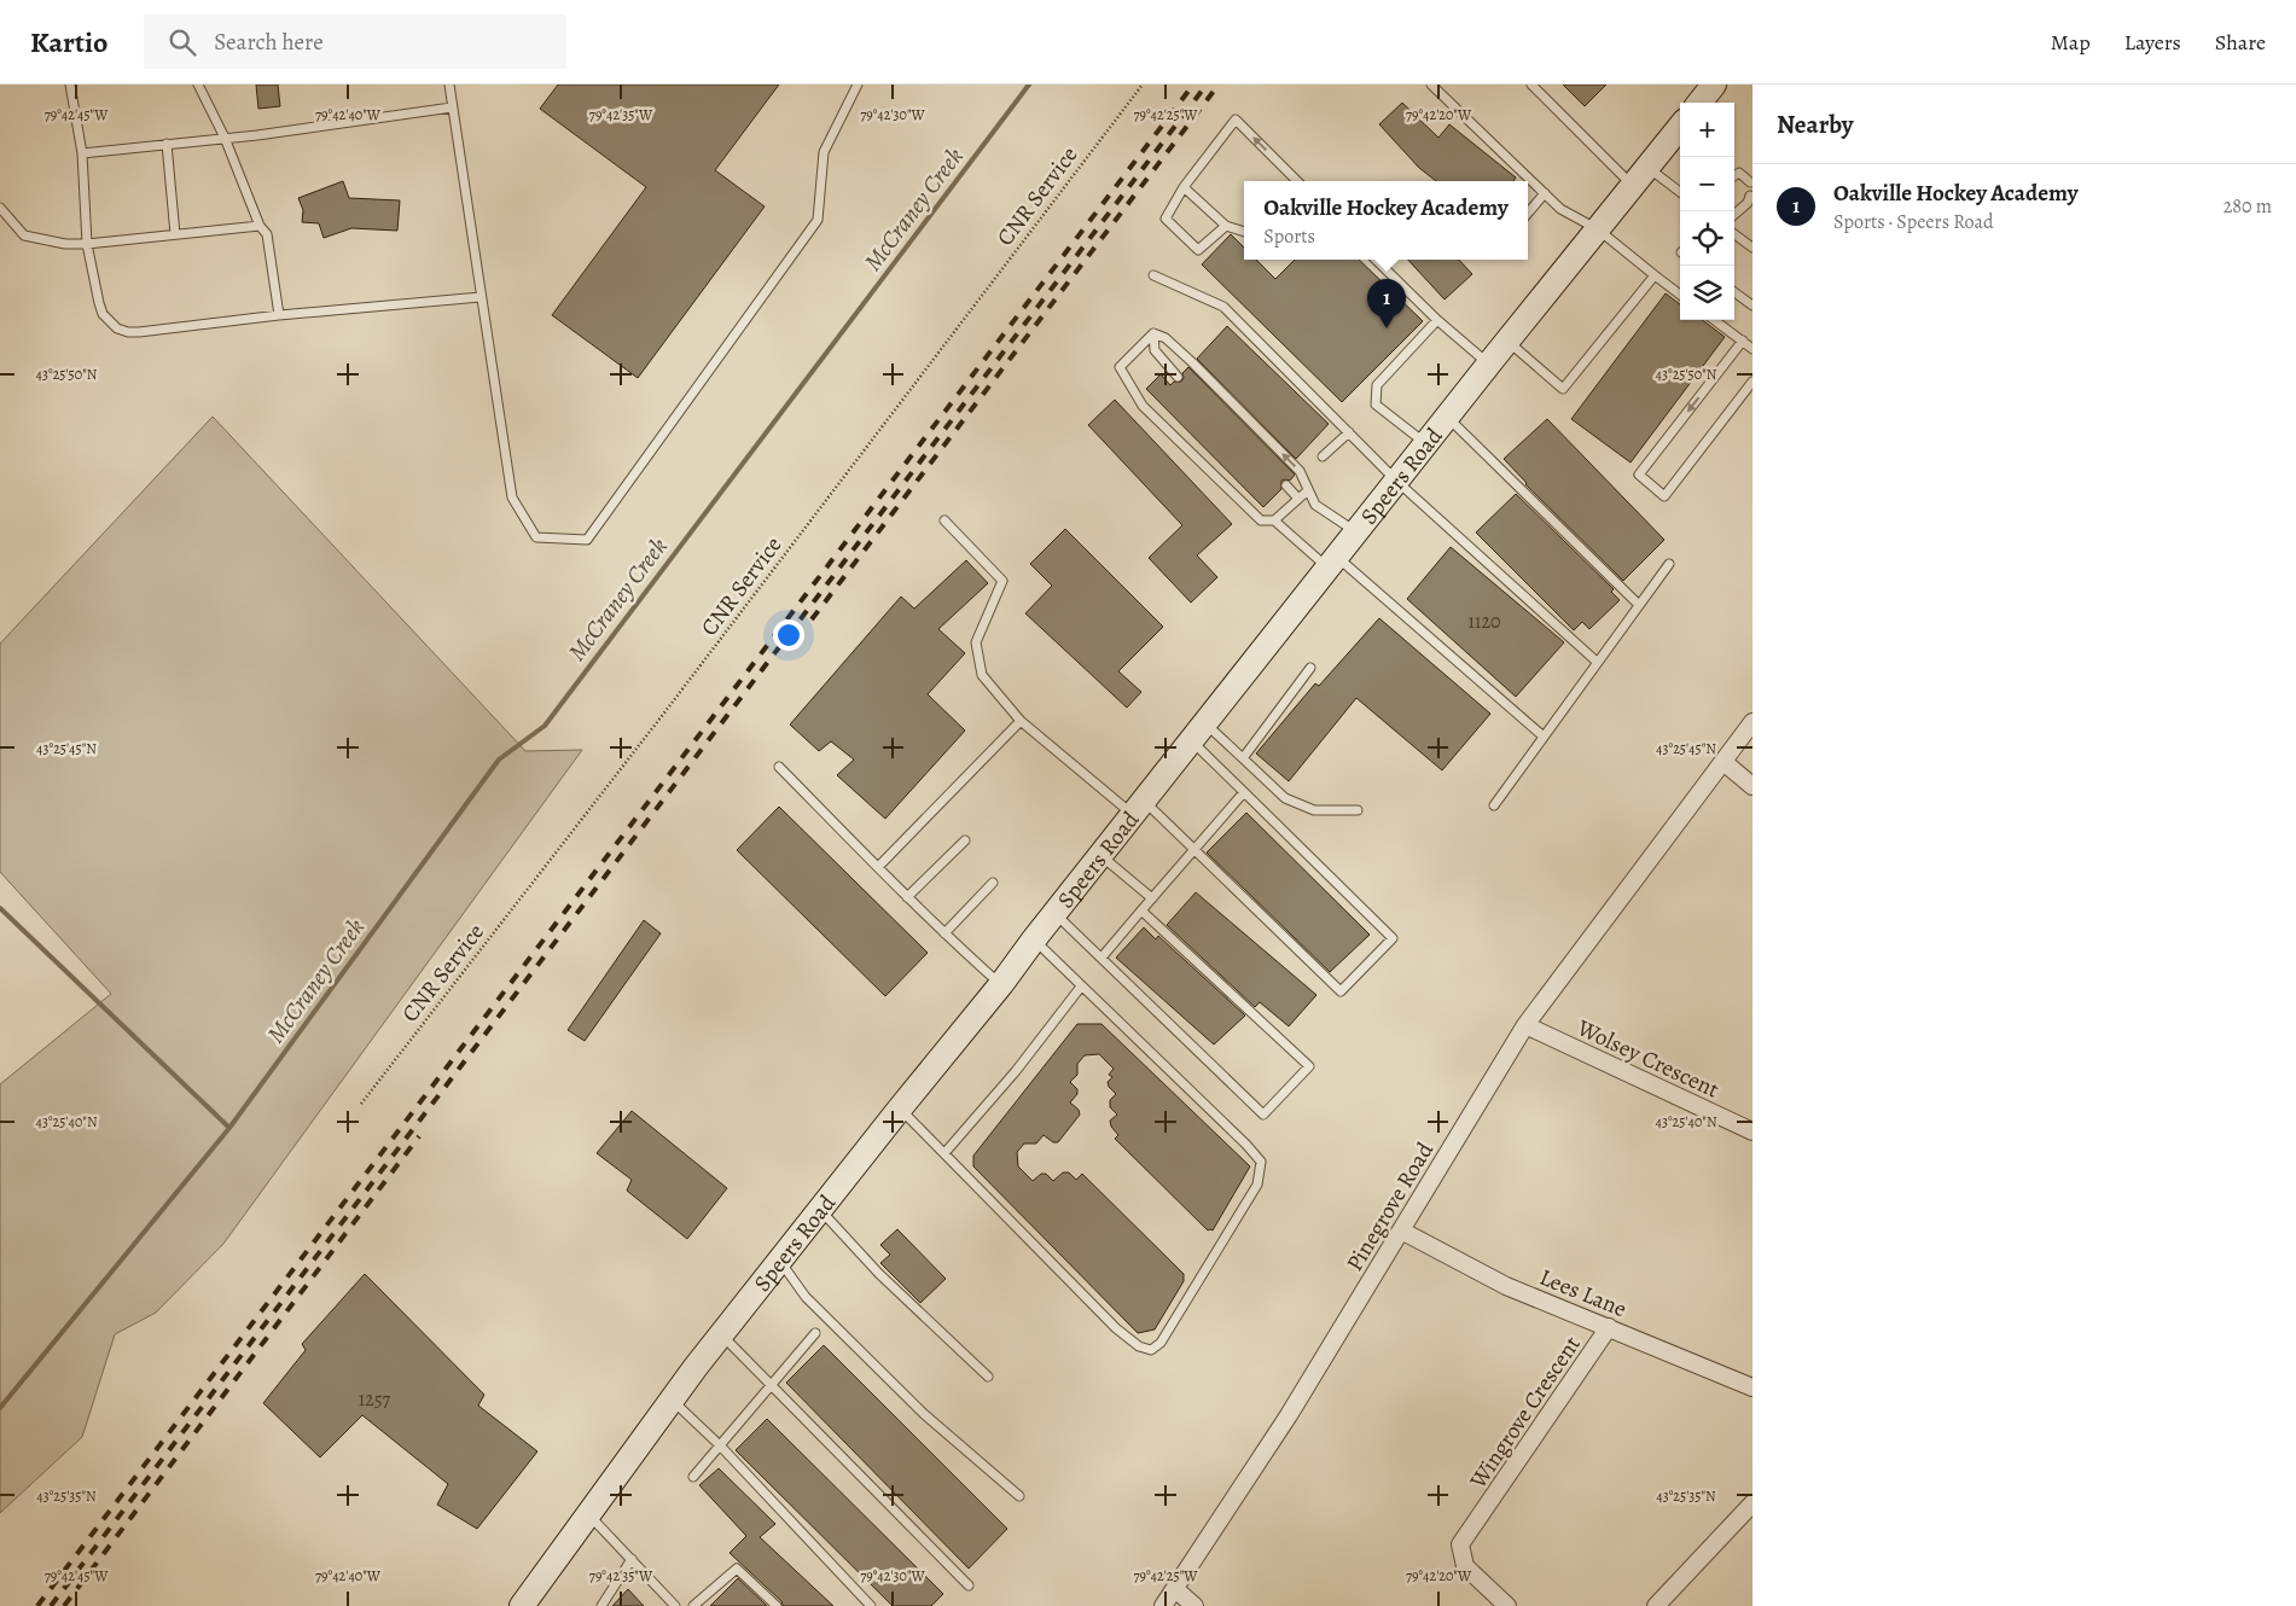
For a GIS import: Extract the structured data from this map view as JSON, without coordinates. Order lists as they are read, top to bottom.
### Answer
{
  "streets": {
    "main road": ["Speers Road"],
    "street": [
      "Wolsey Crescent",
      "Pinegrove Road",
      "Lees Lane",
      "Wingrove Crescent"
    ],
    "path": ["CNR Service"]
  },
  "crossings": [
    ["Wolsey Crescent", "Pinegrove Road"],
    ["Pinegrove Road", "Lees Lane"],
    ["Lees Lane", "Wingrove Crescent"]
  ],
  "water": ["McCraney Creek"],
  "house_numbers": ["1120", "1257"],
  "page": {
    "header": "Kartio",
    "search": "Search here",
    "nav": ["Map", "Layers", "Share"],
    "heading": "Nearby",
    "map_buttons": ["+", "−"],
    "list": [
      {
        "mark": "1",
        "name": "Oakville Hockey Academy",
        "note": "Sports · Speers Road",
        "value": "280 m"
      }
    ],
    "popup": ["Oakville Hockey Academy", "Sports"],
    "pins": "1"
  },
  "coordinates": [
    "79°42'45\"W",
    "79°42'40\"W",
    "79°42'35\"W",
    "79°42'30\"W",
    "79°42'25\"W",
    "79°42'20\"W",
    "43°25'50\"N",
    "43°25'45\"N",
    "43°25'40\"N",
    "43°25'35\"N"
  ]
}
